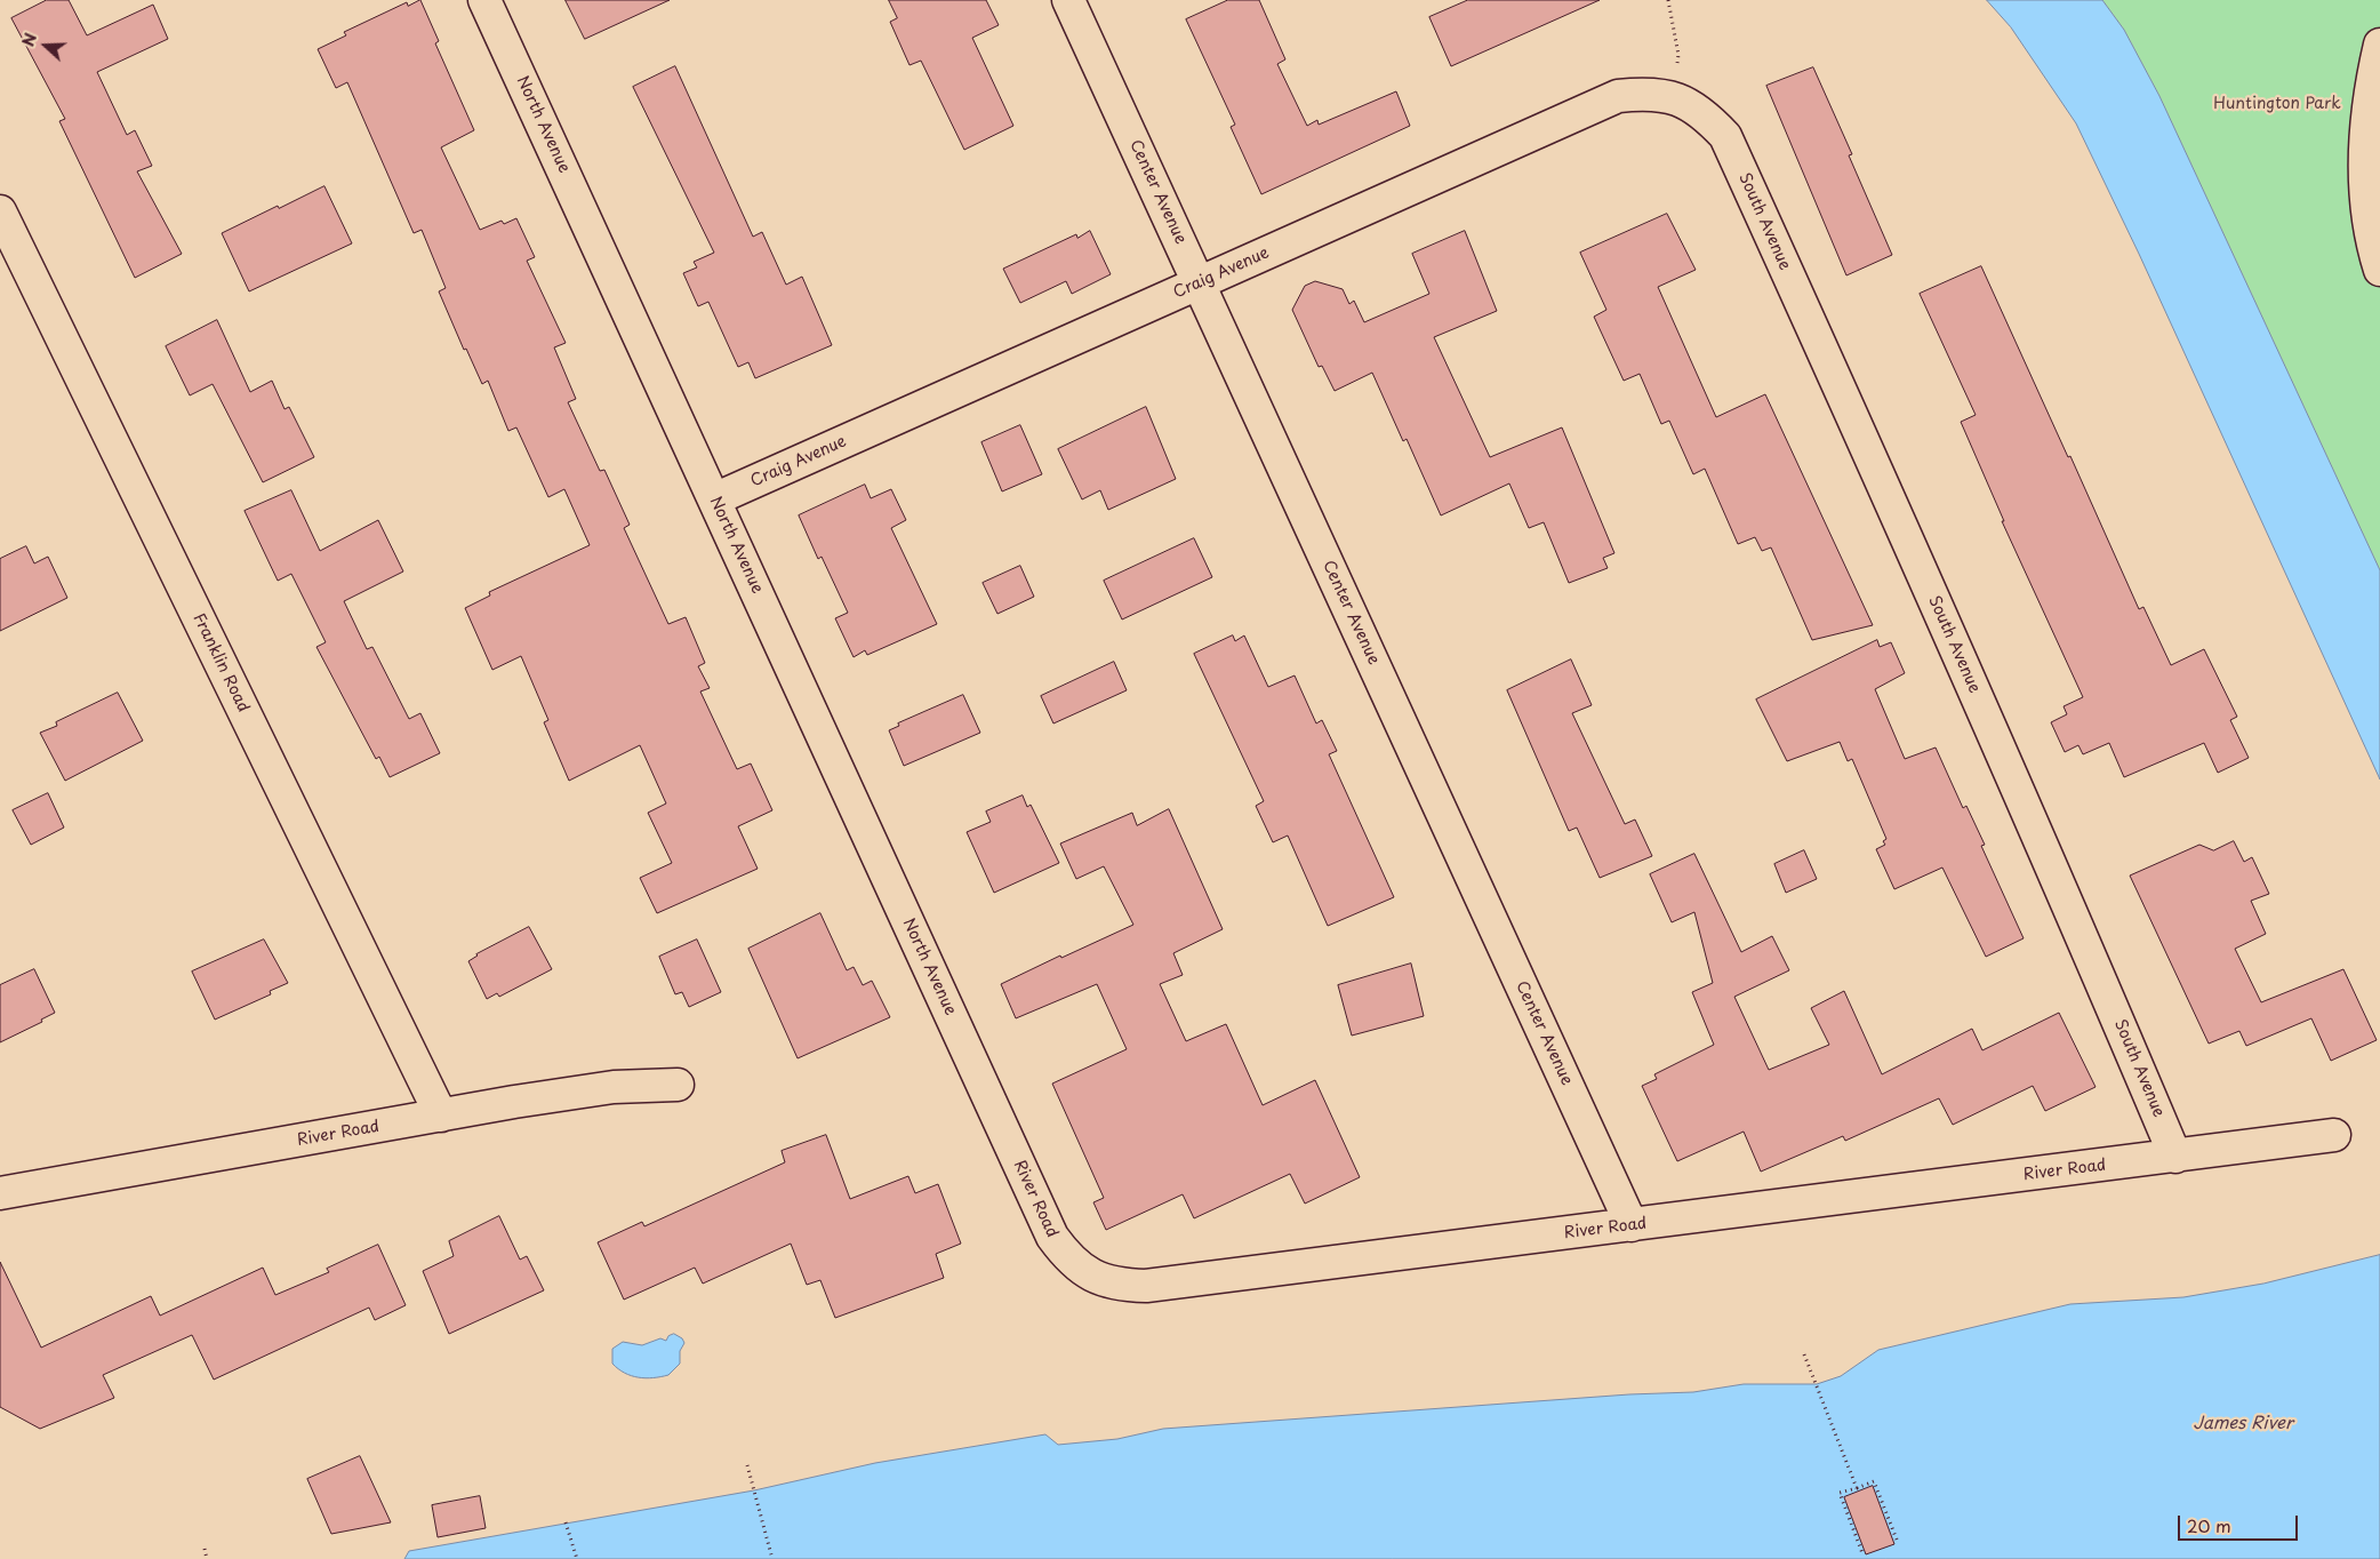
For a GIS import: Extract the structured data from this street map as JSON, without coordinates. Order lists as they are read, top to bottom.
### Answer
{
  "streets": {
    "street": [
      "North Avenue",
      "Center Avenue",
      "South Avenue",
      "Craig Avenue",
      "Franklin Road",
      "River Road"
    ]
  },
  "crossings": [
    ["North Avenue", "Craig Avenue"],
    ["North Avenue", "River Road"],
    ["Center Avenue", "Craig Avenue"],
    ["Center Avenue", "River Road"],
    ["South Avenue", "Craig Avenue"],
    ["South Avenue", "River Road"],
    ["Franklin Road", "River Road"]
  ],
  "water": ["James River"],
  "parks": ["Huntington Park"],
  "scale_bar": "20 m",
  "north": "left"
}
